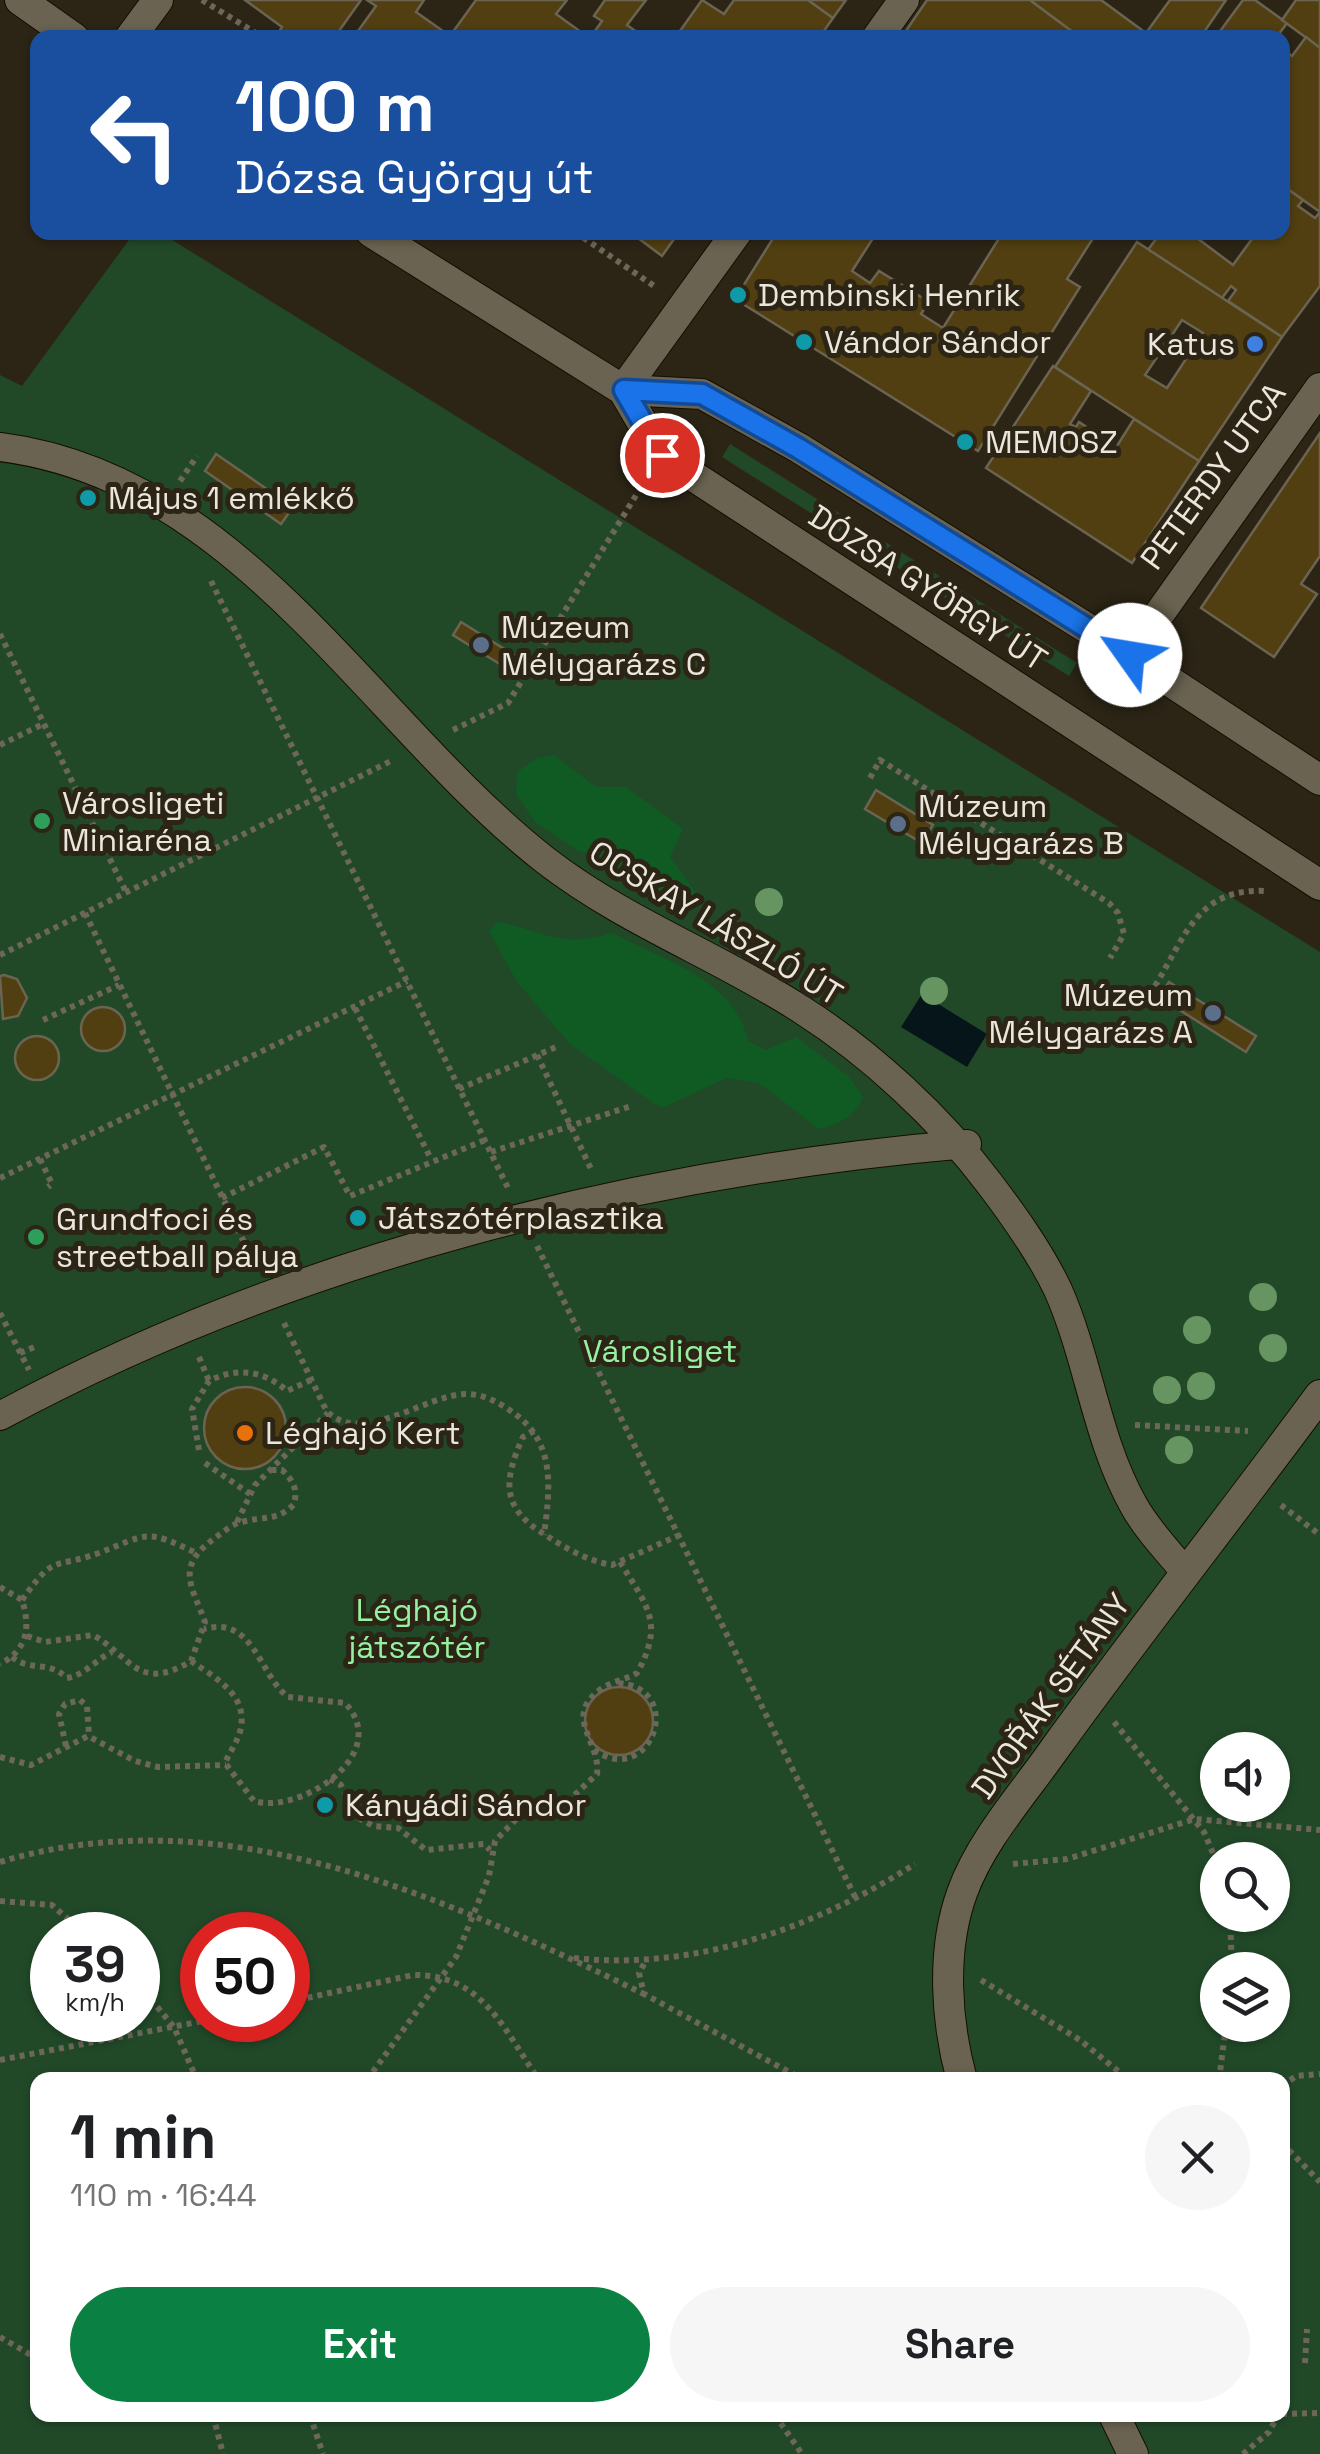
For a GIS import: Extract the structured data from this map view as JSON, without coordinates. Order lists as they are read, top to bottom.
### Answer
{
  "streets": {
    "main road": ["PETERDY UTCA", "DÓZSA GYÖRGY ÚT", "DVOŘÁK SÉTÁNY"],
    "street": ["OCSKAY LÁSZLÓ ÚT"]
  },
  "crossings": [
    ["PETERDY UTCA", "DÓZSA GYÖRGY ÚT"],
    ["OCSKAY LÁSZLÓ ÚT", "DVOŘÁK SÉTÁNY"]
  ],
  "parks": ["Városliget", "Léghajó játszótér"],
  "places": [
    "Dembinski Henrik",
    "Vándor Sándor",
    "Katus",
    "MEMOSZ",
    "Május 1 emlékkő",
    "Múzeum Mélygarázs C",
    "Városligeti Miniaréna",
    "Múzeum Mélygarázs B",
    "Múzeum Mélygarázs A",
    "Játszótérplasztika",
    "Grundfoci és streetball pálya",
    "Léghajó Kert",
    "Kányádi Sándor"
  ],
  "page": {
    "turn": ["100 m", "Dózsa György út"],
    "speed": "39 km/h",
    "limit": "50",
    "heading": ["1 min", "110 m · 16:44"],
    "buttons": ["Exit", "Share"]
  }
}
